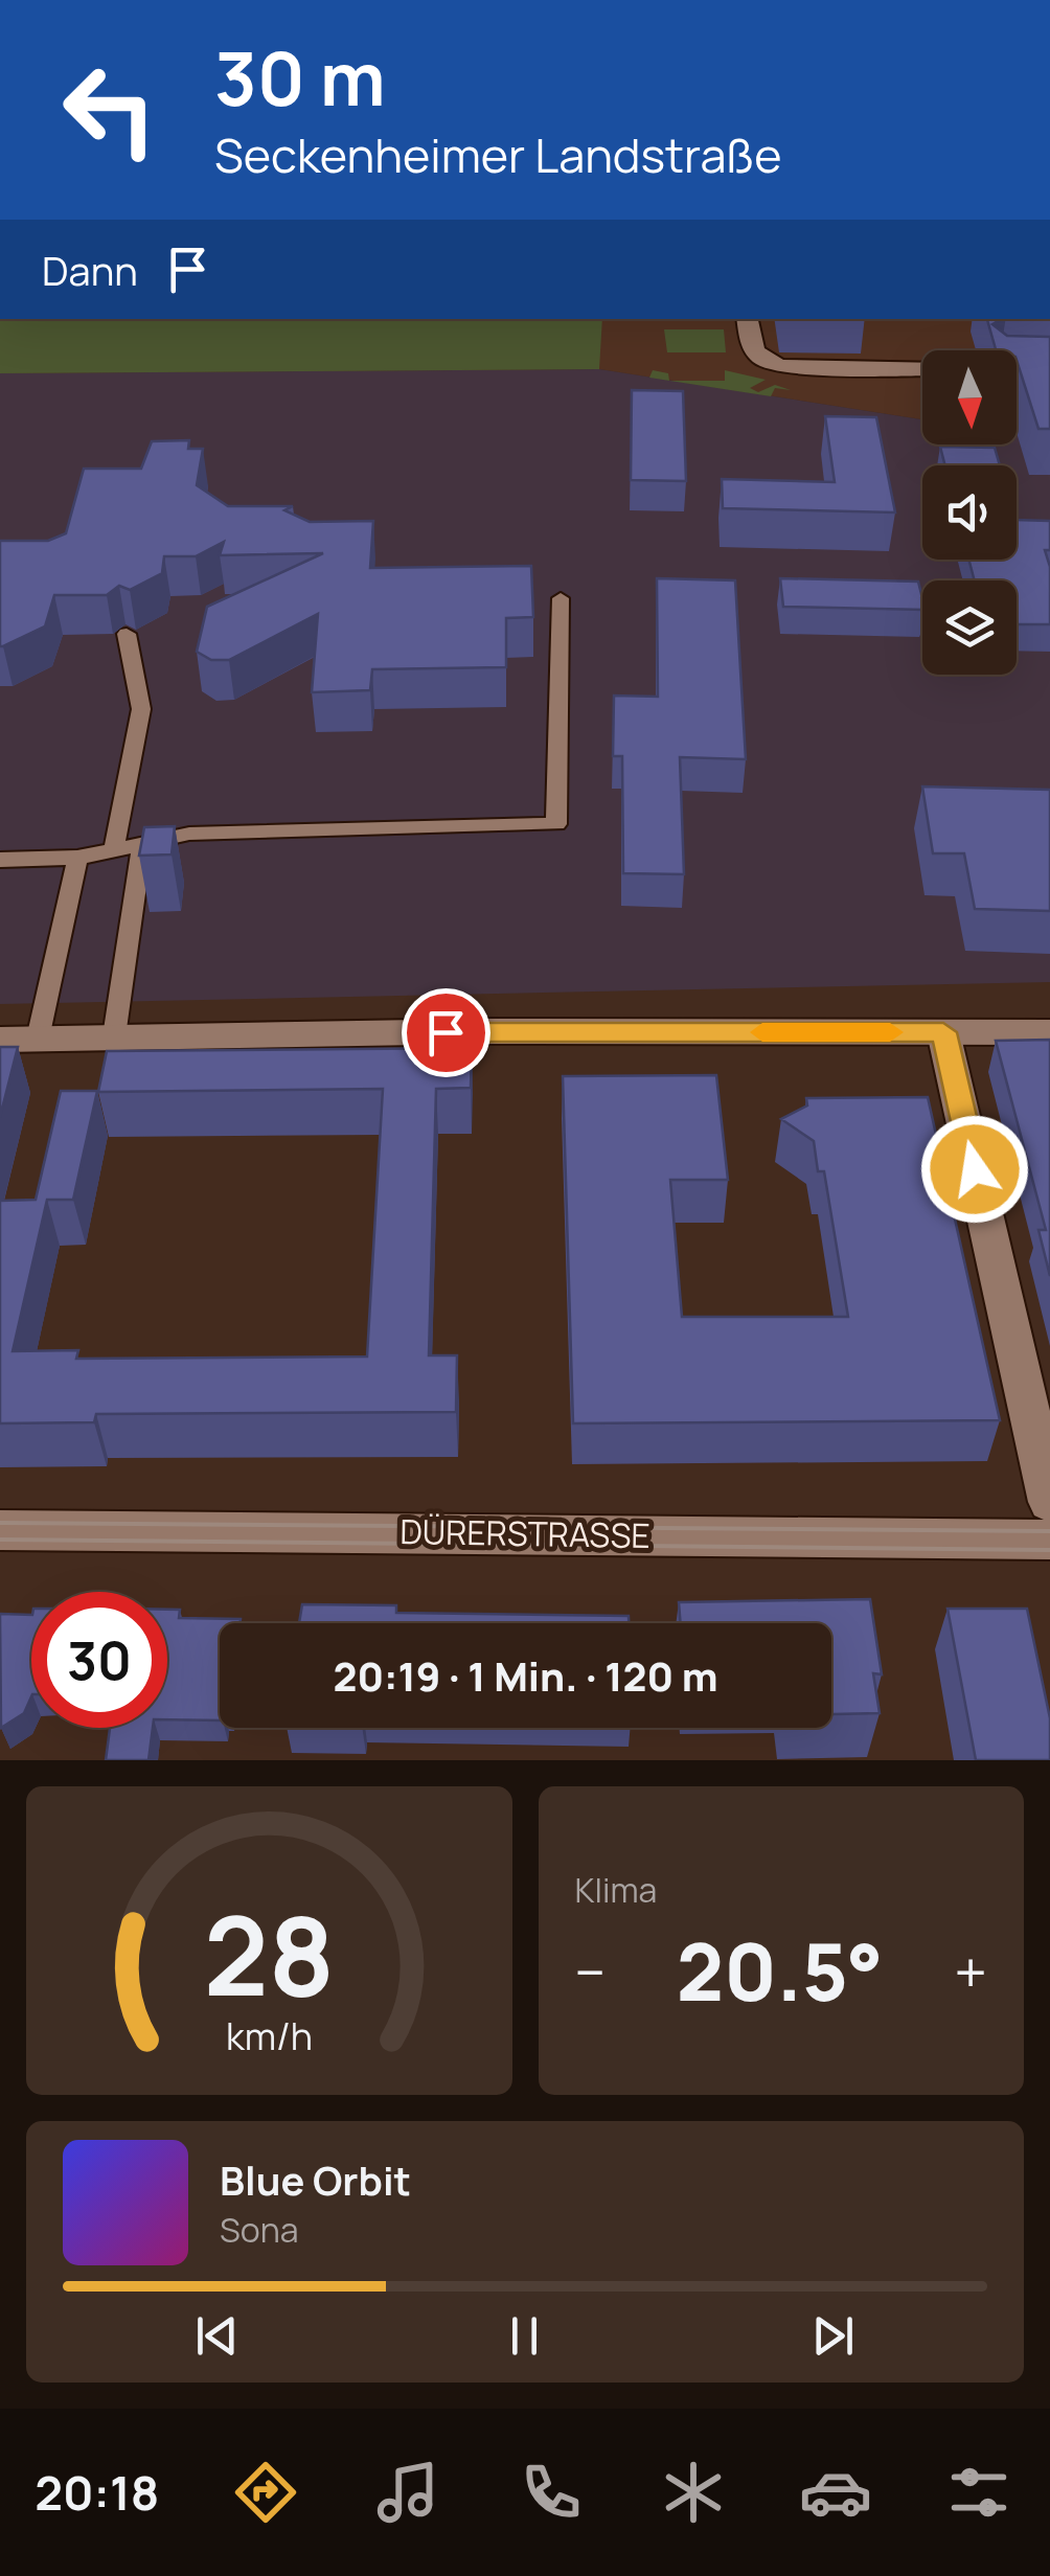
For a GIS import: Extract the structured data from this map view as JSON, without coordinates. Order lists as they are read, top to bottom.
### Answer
{
  "streets": {
    "street": ["DÜRERSTRASSE"]
  },
  "north": "bottom",
  "page": {
    "turn": ["30 m", "Seckenheimer Landstraße"],
    "then": "Dann",
    "limit": "30",
    "trip": "20:19 · 1 Min. · 120 m",
    "tile": "Klima",
    "heat": ["−", "20.5°", "+"],
    "song": ["Blue Orbit", "Sona"],
    "tabs": "20:18",
    "gauge": ["28", "km/h"]
  }
}
